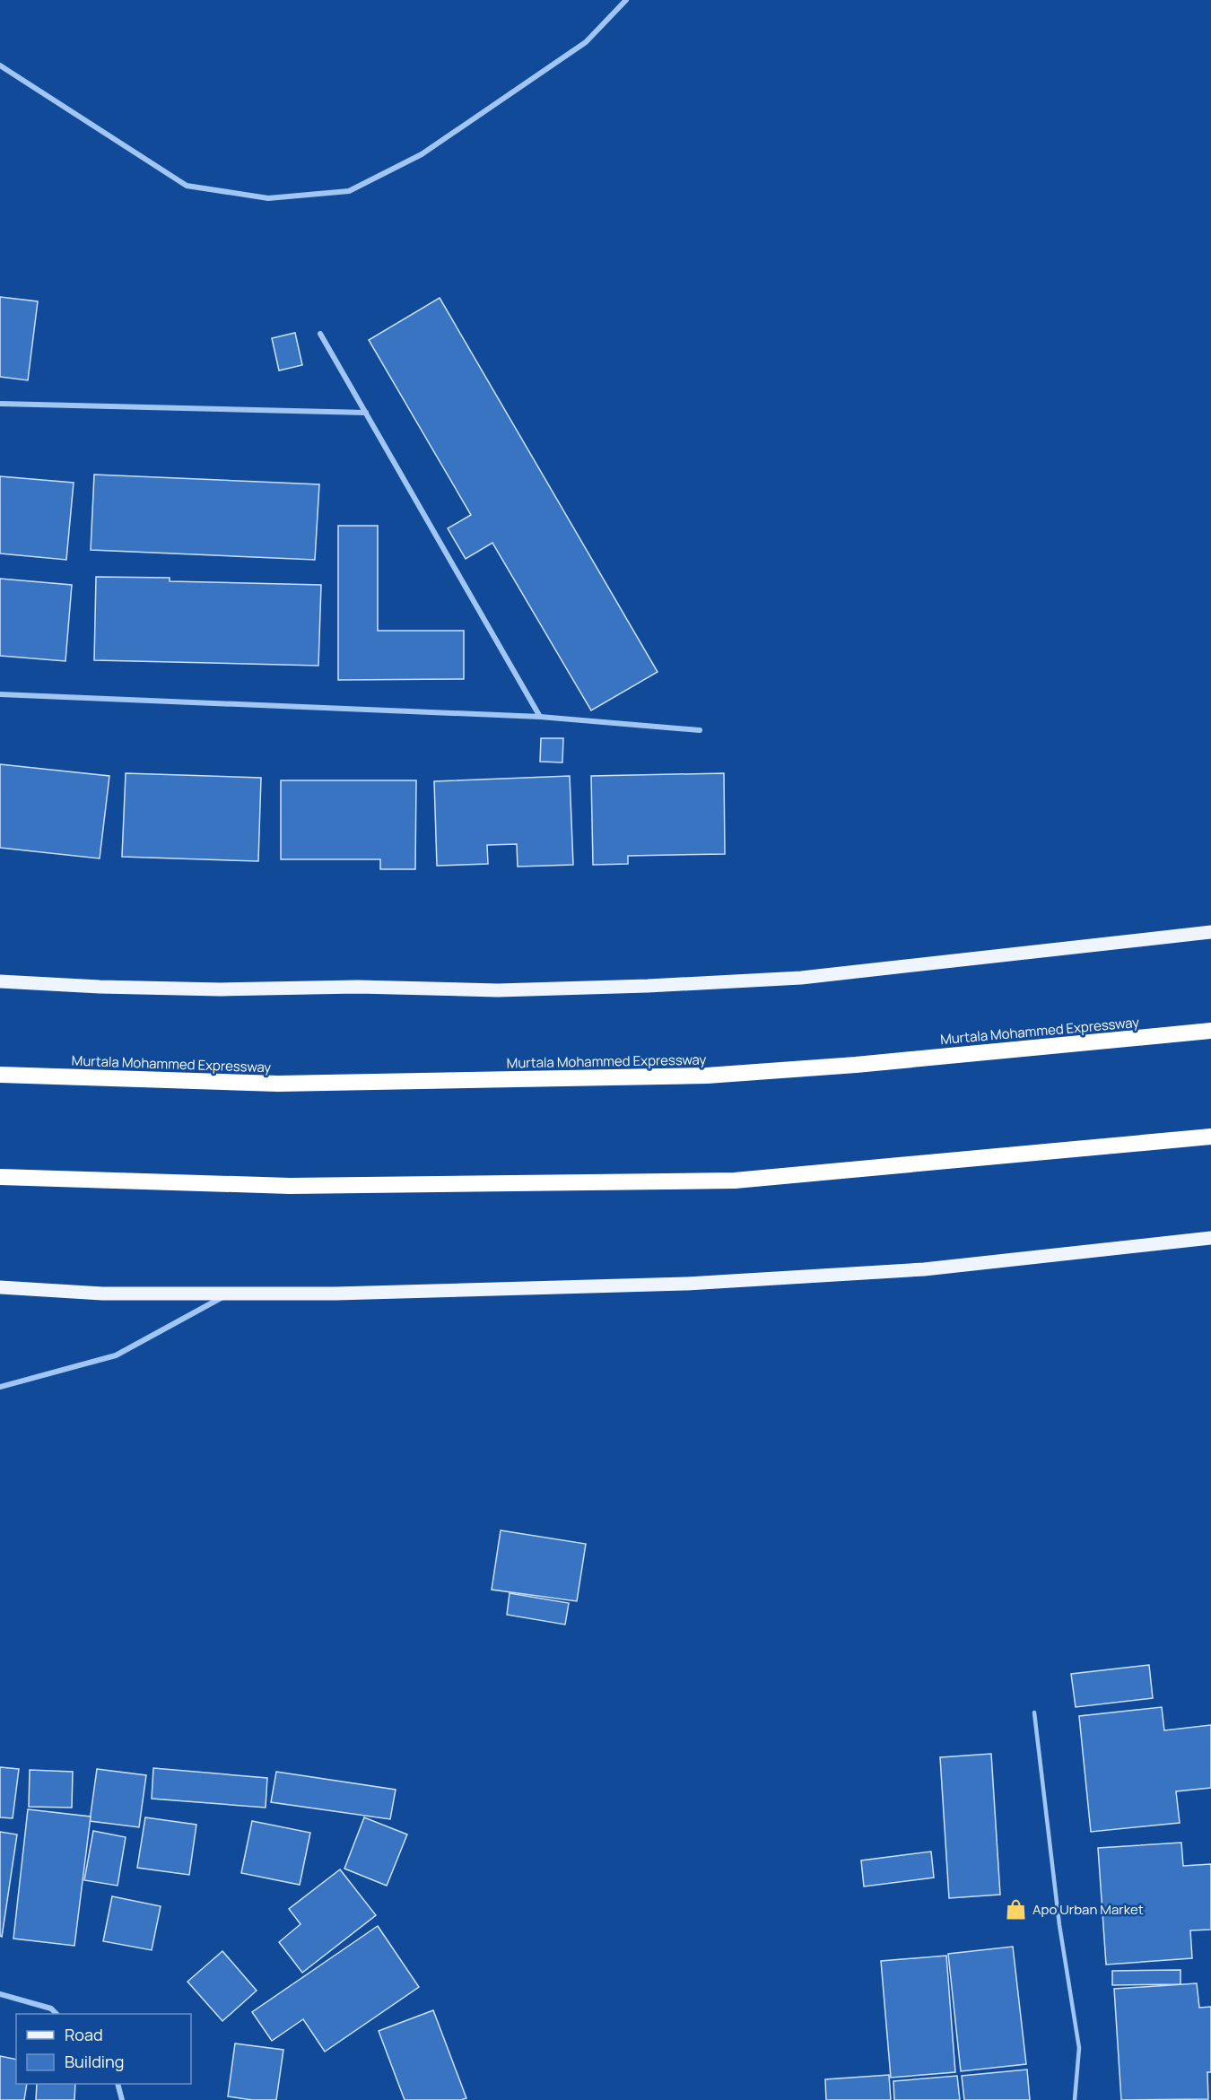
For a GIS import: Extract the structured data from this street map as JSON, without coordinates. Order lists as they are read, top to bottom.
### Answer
{
  "streets": {
    "highway": ["Murtala Mohammed Expressway"]
  },
  "places": {
    "shop": ["Apo Urban Market"]
  },
  "legend": ["Road", "Building"]
}
